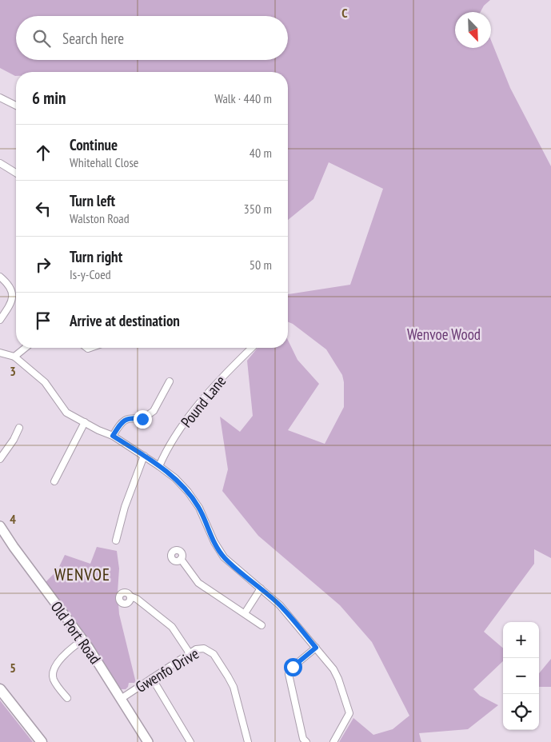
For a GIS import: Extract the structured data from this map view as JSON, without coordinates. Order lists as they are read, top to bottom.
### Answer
{
  "streets": {
    "street": ["Pound Lane", "Old Port Road", "Gwenfo Drive"]
  },
  "crossings": [
    ["Old Port Road", "Gwenfo Drive"]
  ],
  "districts": ["WENVOE"],
  "parks": ["Wenvoe Wood"],
  "north": "bottom right",
  "page": {
    "search": "Search here",
    "heading": ["6 min", "Walk · 440 m"],
    "list": [
      ["Continue", "Whitehall Close", "40 m"],
      ["Turn left", "Walston Road", "350 m"],
      ["Turn right", "Is-y-Coed", "50 m"],
      "Arrive at destination"
    ],
    "map_buttons": ["+", "−"]
  },
  "grid": {
    "columns": ["C"],
    "rows": ["3", "4", "5"]
  }
}
